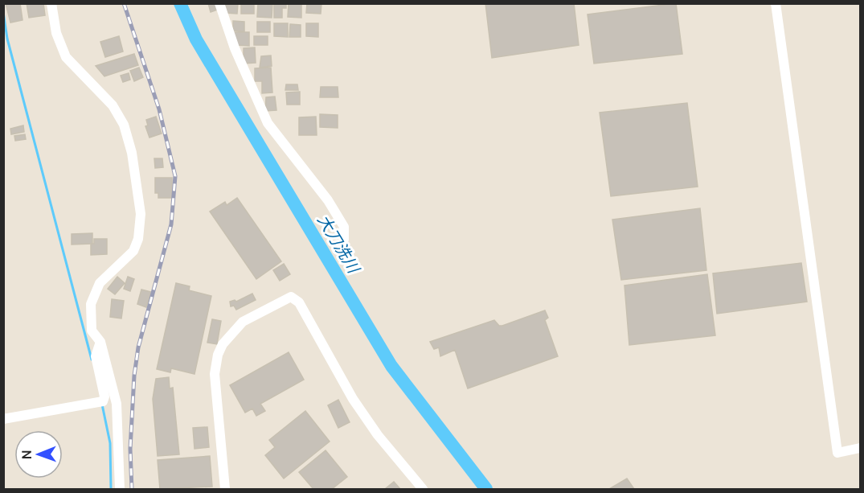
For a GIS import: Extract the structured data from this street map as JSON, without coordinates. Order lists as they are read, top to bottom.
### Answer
{
  "water": ["大刀洗川"],
  "north": "left"
}
